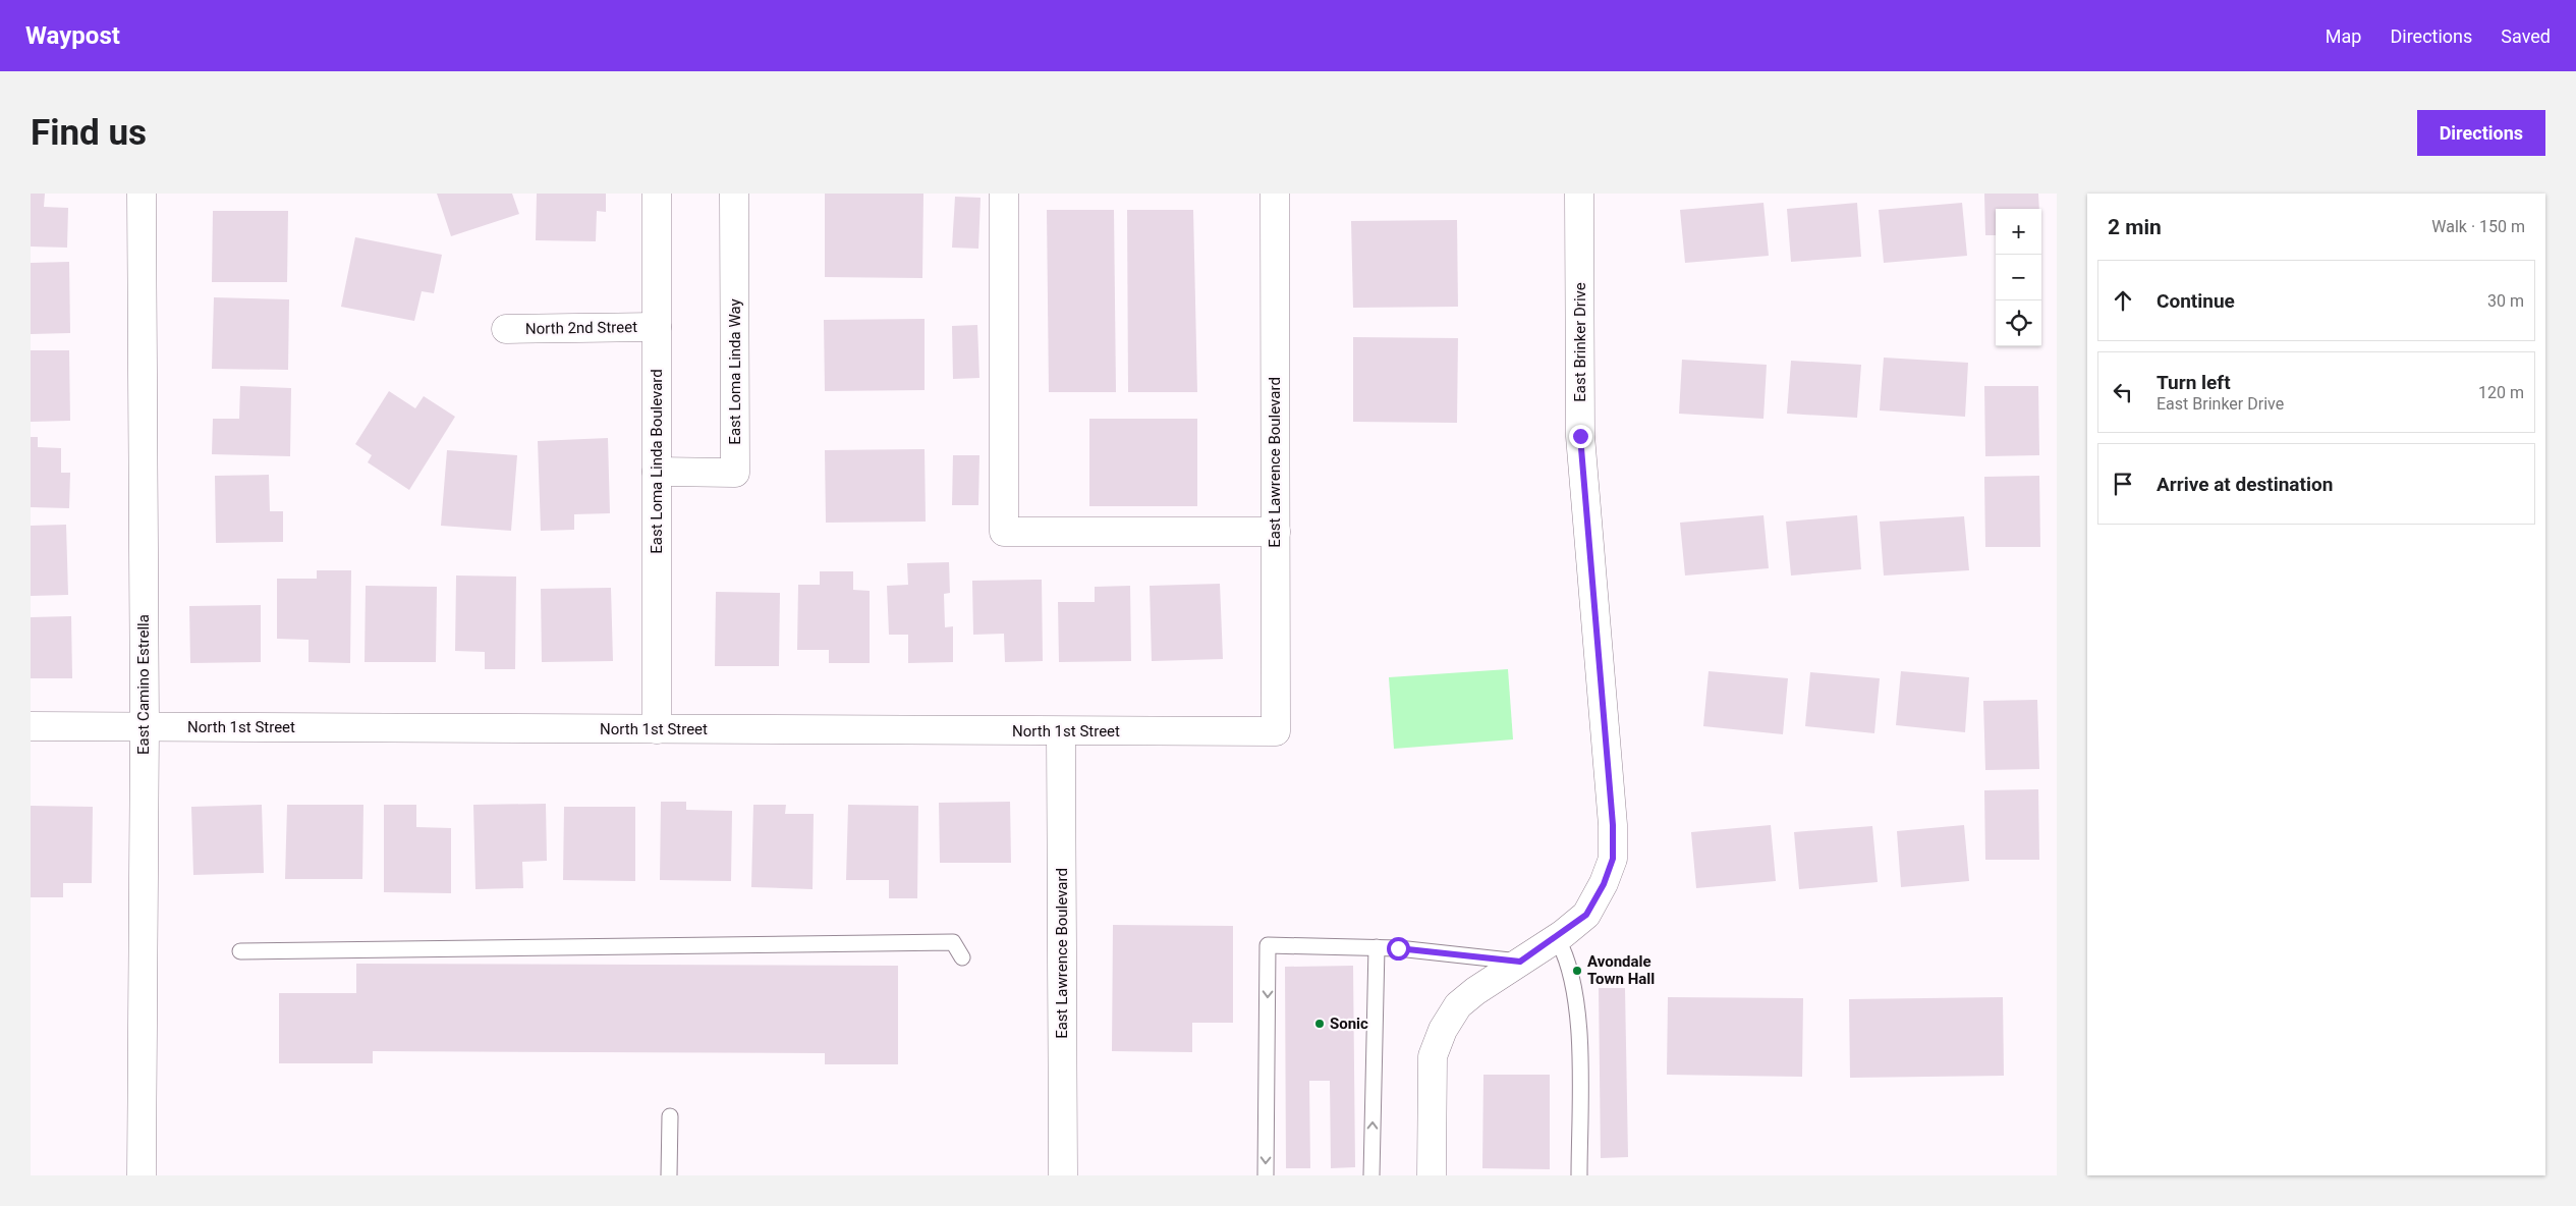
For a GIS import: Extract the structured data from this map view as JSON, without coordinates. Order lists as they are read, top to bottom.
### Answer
{
  "streets": {
    "street": [
      "North 2nd Street",
      "East Brinker Drive",
      "East Loma Linda Way",
      "East Loma Linda Boulevard",
      "East Lawrence Boulevard",
      "East Camino Estrella",
      "North 1st Street"
    ]
  },
  "crossings": [
    ["North 2nd Street", "East Loma Linda Boulevard"],
    ["East Loma Linda Way", "East Loma Linda Boulevard"],
    ["East Loma Linda Boulevard", "North 1st Street"],
    ["East Lawrence Boulevard", "North 1st Street"],
    ["East Camino Estrella", "North 1st Street"]
  ],
  "places": ["Avondale Town Hall", "Sonic"],
  "page": {
    "header": "Waypost",
    "nav": ["Map", "Directions", "Saved"],
    "buttons": "Directions",
    "title": "Find us",
    "heading": ["2 min", "Walk · 150 m"],
    "map_buttons": ["+", "−"],
    "list": [
      ["Continue", "30 m"],
      ["Turn left", "East Brinker Drive", "120 m"],
      "Arrive at destination"
    ]
  }
}
